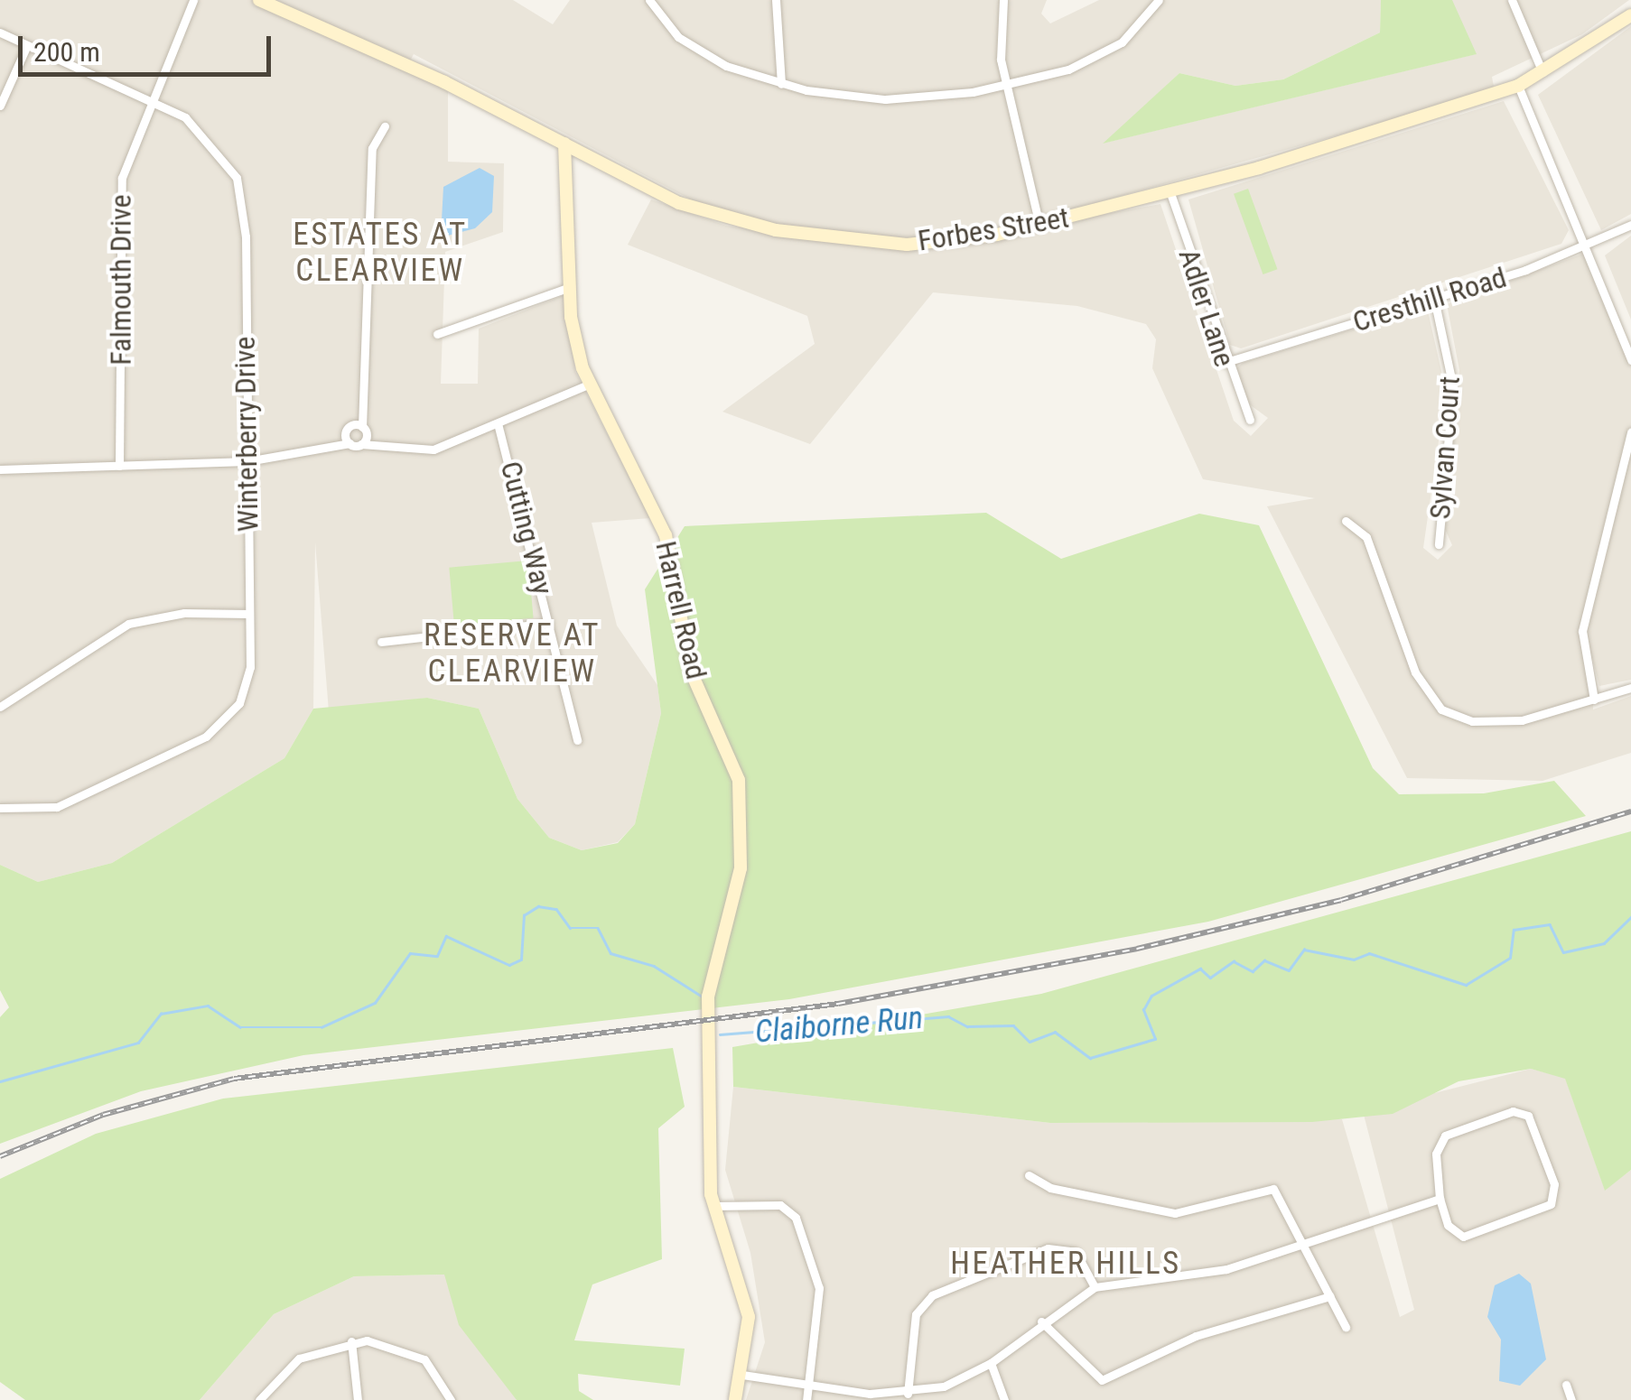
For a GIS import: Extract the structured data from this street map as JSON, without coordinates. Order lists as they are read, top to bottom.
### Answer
{
  "streets": {
    "street": [
      "Forbes Street",
      "Falmouth Drive",
      "Cresthill Road",
      "Adler Lane",
      "Winterberry Drive",
      "Sylvan Court",
      "Cutting Way",
      "Harrell Road"
    ]
  },
  "crossings": [
    ["Forbes Street", "Adler Lane"],
    ["Forbes Street", "Harrell Road"],
    ["Falmouth Drive", "Winterberry Drive"],
    ["Cresthill Road", "Adler Lane"],
    ["Cresthill Road", "Sylvan Court"]
  ],
  "districts": ["ESTATES AT CLEARVIEW", "RESERVE AT CLEARVIEW", "HEATHER HILLS"],
  "water": ["Claiborne Run"],
  "scale_bar": "200 m"
}
